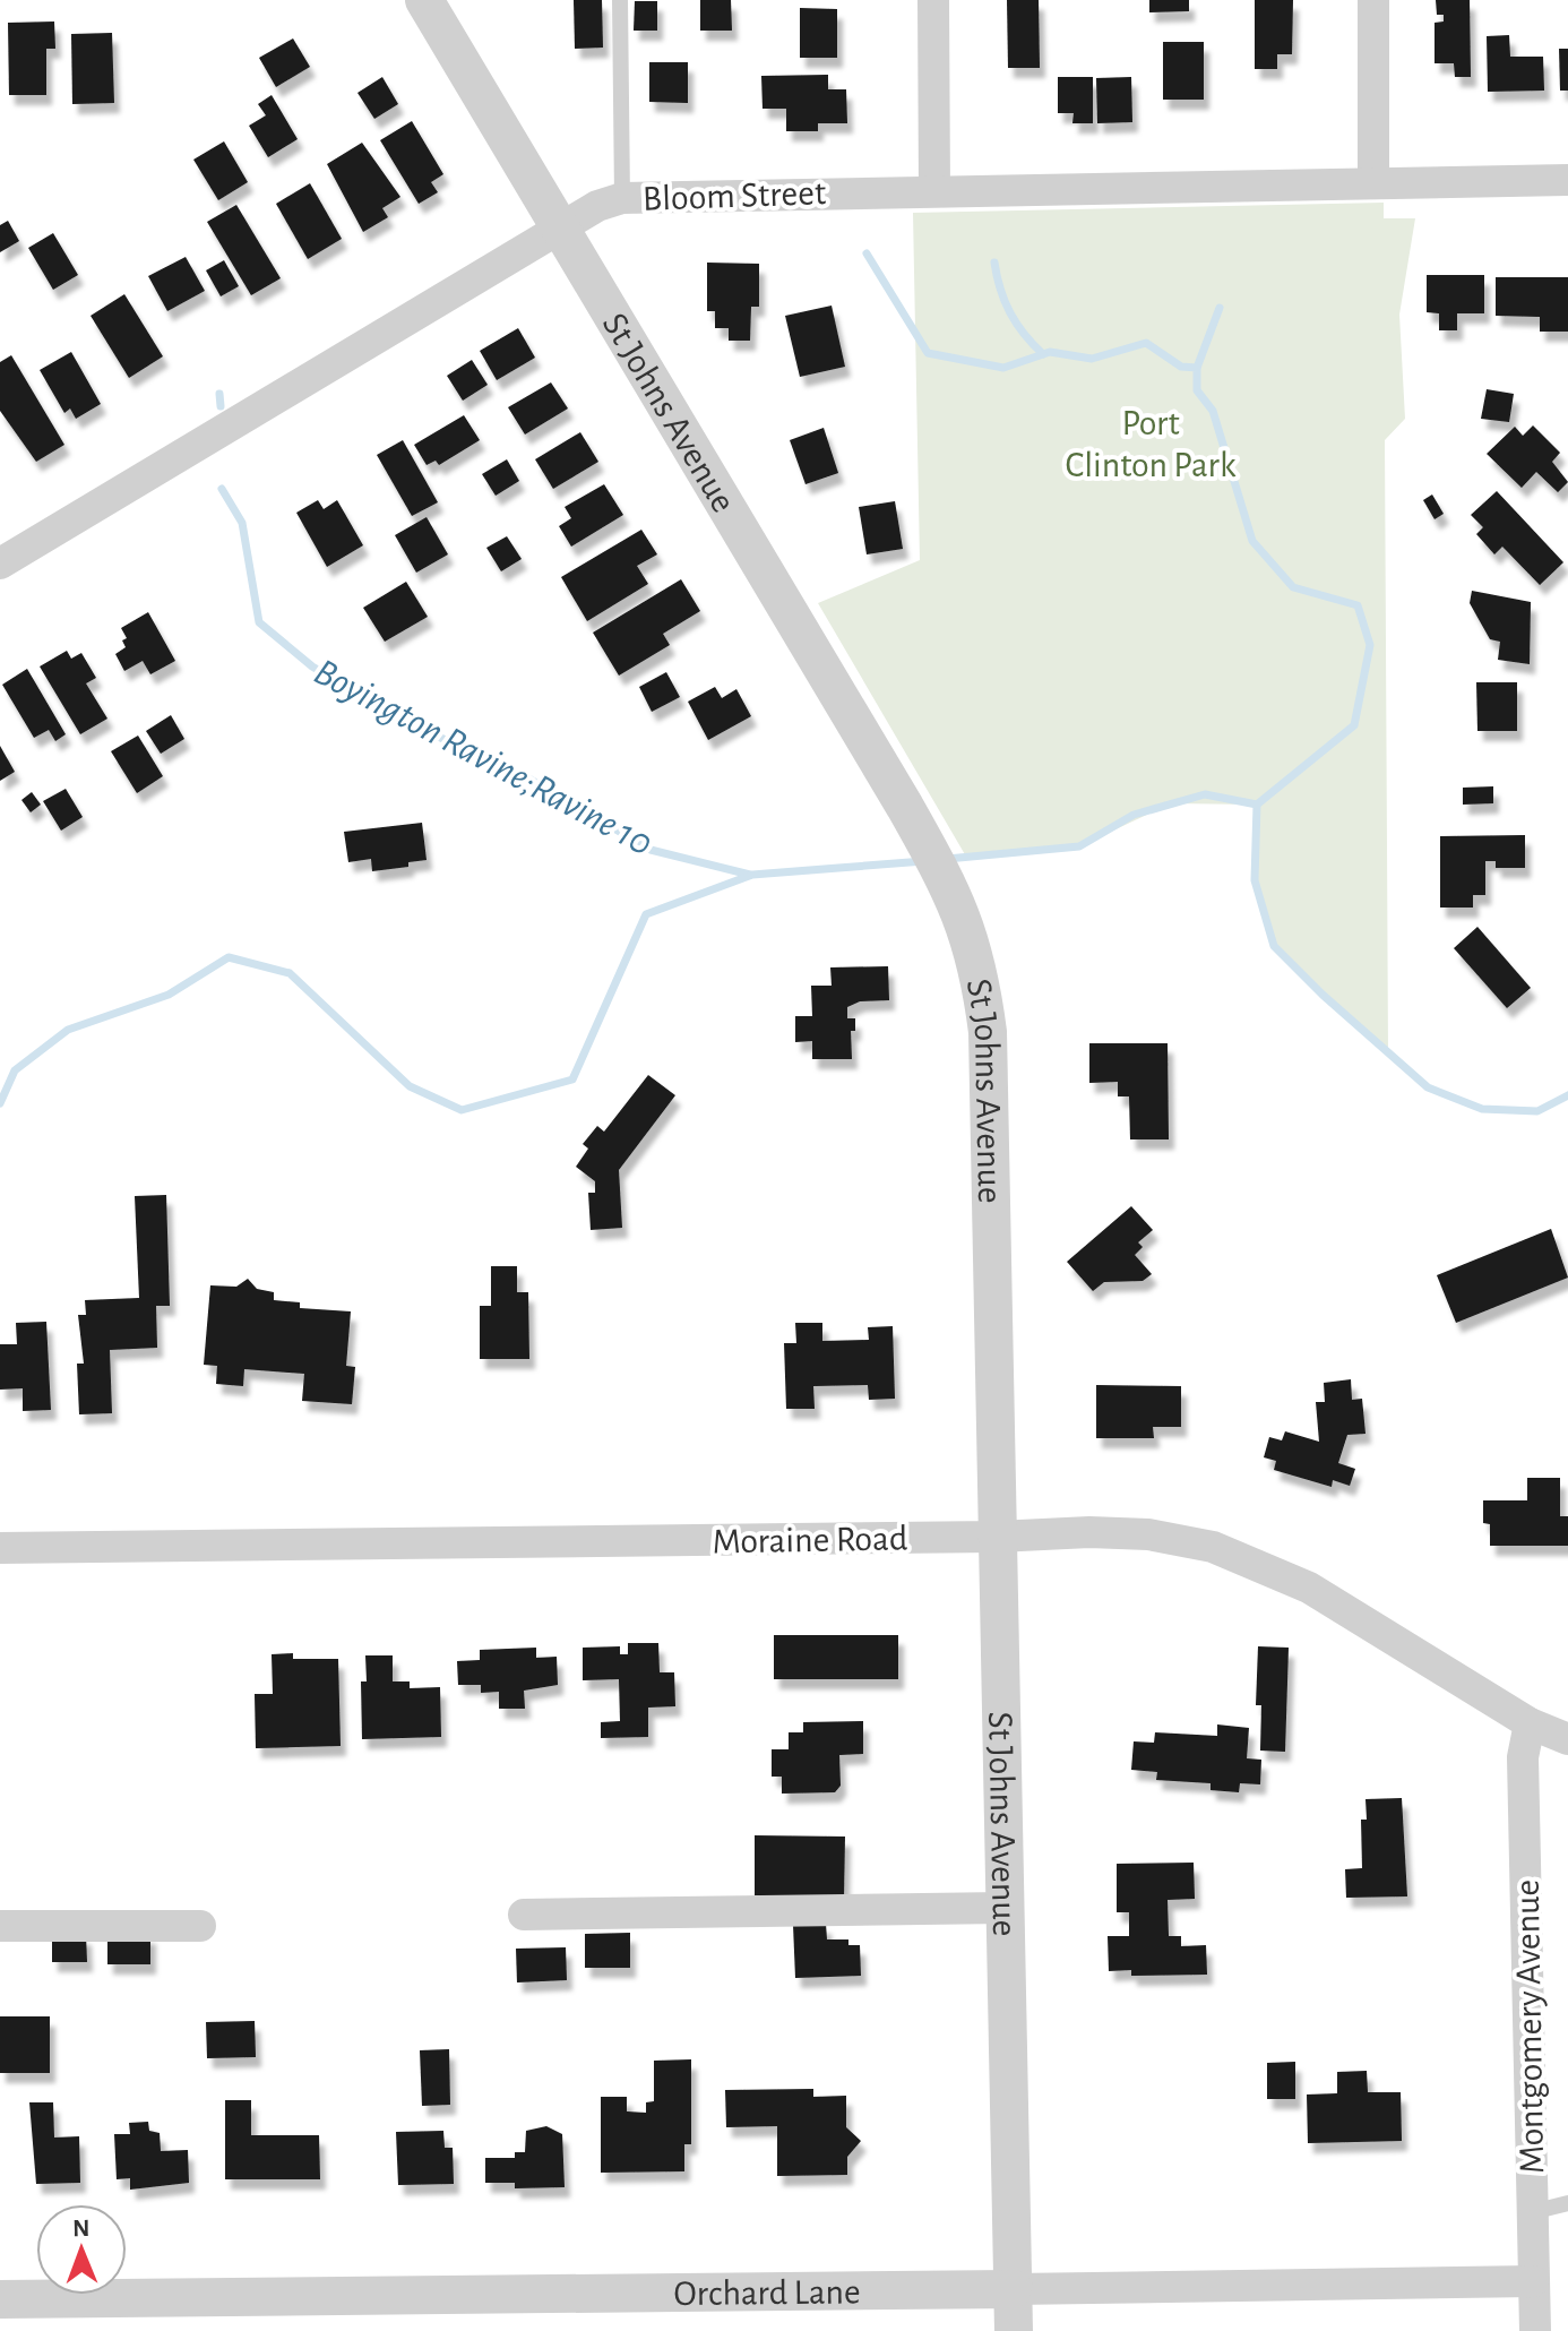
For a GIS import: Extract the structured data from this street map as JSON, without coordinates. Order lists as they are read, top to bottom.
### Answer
{
  "streets": {
    "street": [
      "Bloom Street",
      "St Johns Avenue",
      "Moraine Road",
      "Montgomery Avenue",
      "Orchard Lane"
    ]
  },
  "crossings": [
    ["Bloom Street", "St Johns Avenue"],
    ["St Johns Avenue", "Moraine Road"],
    ["St Johns Avenue", "Orchard Lane"],
    ["Moraine Road", "Montgomery Avenue"],
    ["Montgomery Avenue", "Orchard Lane"]
  ],
  "water": ["Boyington Ravine;Ravine 10"],
  "parks": ["Port Clinton Park"],
  "north": "top"
}
